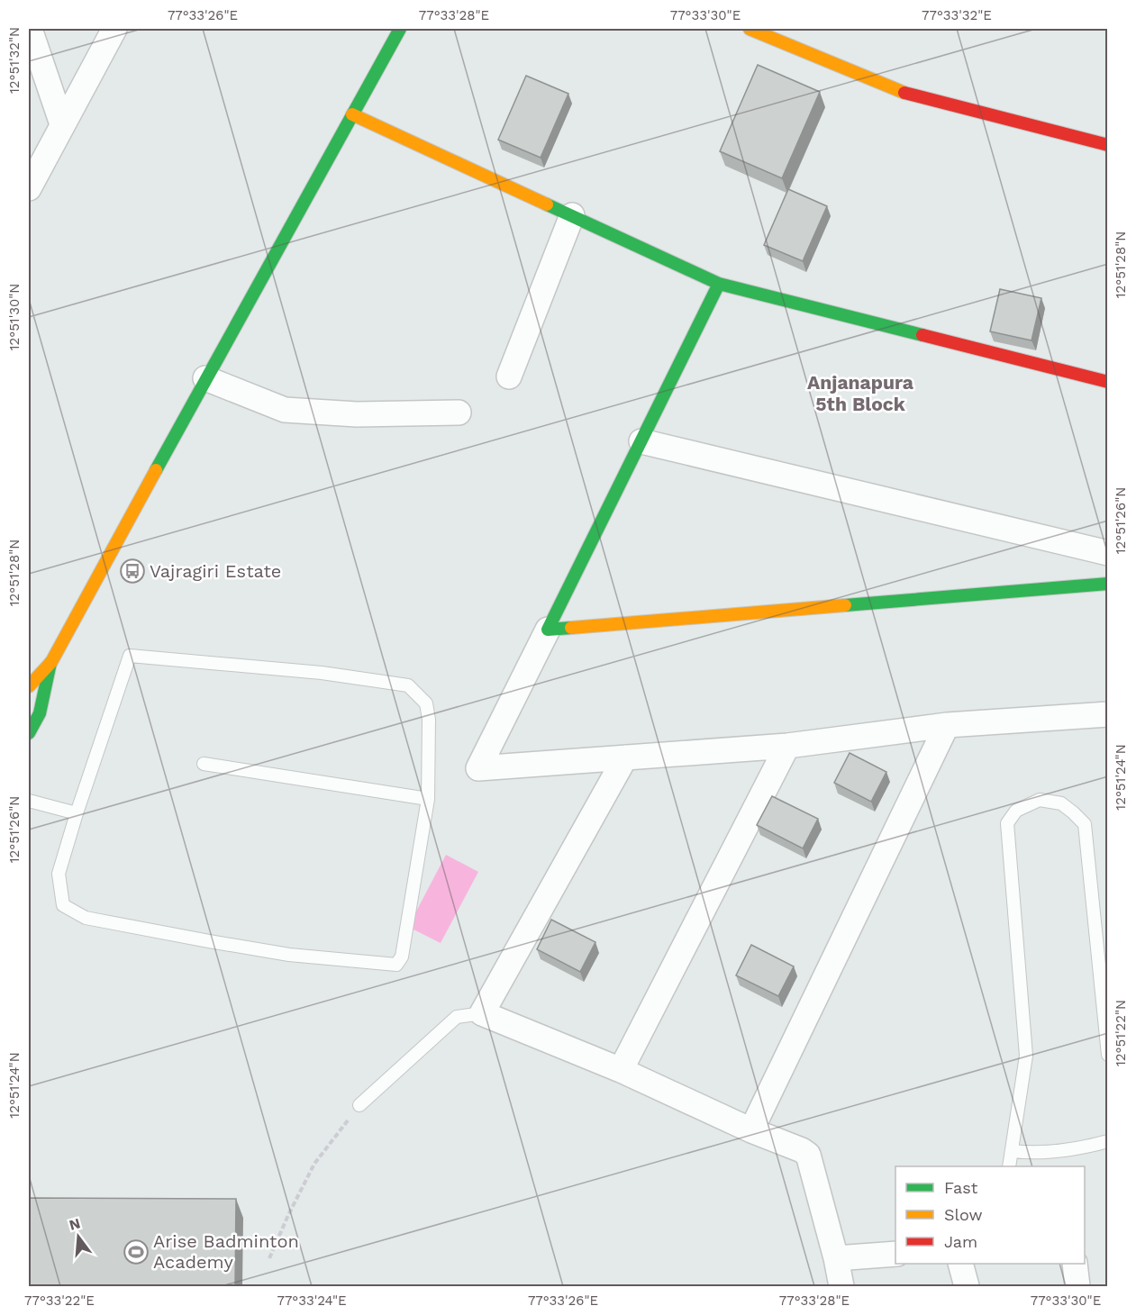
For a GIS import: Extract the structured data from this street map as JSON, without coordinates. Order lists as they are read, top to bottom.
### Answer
{
  "districts": ["Anjanapura 5th Block"],
  "places": {
    "bus stop": ["Vajragiri Estate"],
    "sports": ["Arise Badminton Academy"]
  },
  "legend": ["Fast", "Slow", "Jam"],
  "north": "top",
  "coordinates": [
    "77°33'26\"E",
    "77°33'28\"E",
    "77°33'30\"E",
    "77°33'32\"E",
    "12°51'32\"N",
    "12°51'28\"N",
    "12°51'30\"N",
    "12°51'26\"N",
    "12°51'24\"N",
    "12°51'22\"N",
    "77°33'22\"E",
    "77°33'24\"E"
  ]
}
